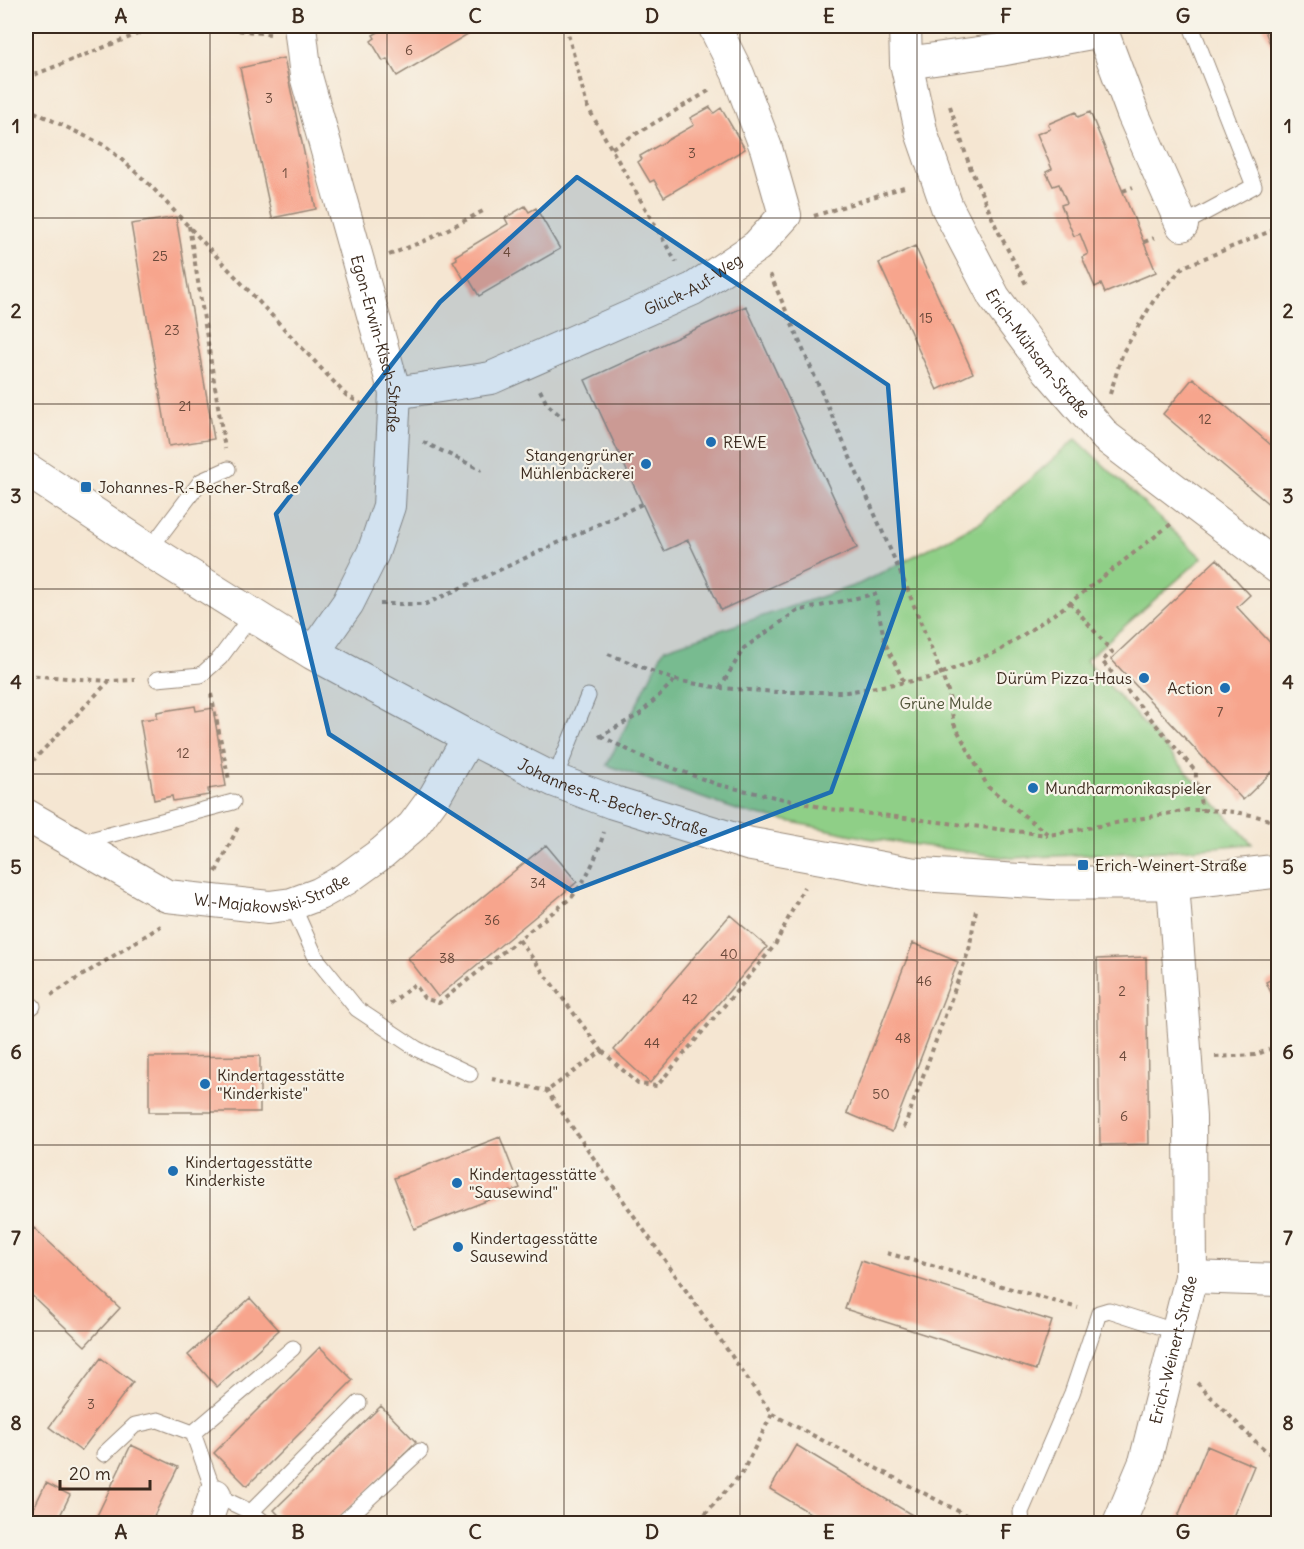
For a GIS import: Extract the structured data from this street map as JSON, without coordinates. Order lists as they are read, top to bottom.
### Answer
{
  "streets": {
    "street": [
      "Glück-Auf-Weg",
      "Egon-Erwin-Kisch-Straße",
      "Erich-Mühsam-Straße",
      "Johannes-R.-Becher-Straße",
      "W.-Majakowski-Straße",
      "Erich-Weinert-Straße"
    ]
  },
  "crossings": [
    ["Glück-Auf-Weg", "Egon-Erwin-Kisch-Straße"],
    ["Egon-Erwin-Kisch-Straße", "Johannes-R.-Becher-Straße"],
    ["Johannes-R.-Becher-Straße", "W.-Majakowski-Straße"],
    ["Johannes-R.-Becher-Straße", "Erich-Weinert-Straße"]
  ],
  "parks": ["Grüne Mulde"],
  "places": {
    "other": [
      "REWE",
      "Stangengrüner Mühlenbäckerei",
      "Dürüm Pizza-Haus",
      "Action",
      "Mundharmonikaspieler",
      "Kindertagesstätte \"Kinderkiste\"",
      "Kindertagesstätte Kinderkiste",
      "Kindertagesstätte \"Sausewind\"",
      "Kindertagesstätte Sausewind"
    ],
    "transit": ["Johannes-R.-Becher-Straße", "Erich-Weinert-Straße"]
  },
  "house_numbers": [
    "6",
    "3",
    "3",
    "1",
    "4",
    "25",
    "15",
    "23",
    "21",
    "12",
    "7",
    "12",
    "34",
    "36",
    "40",
    "38",
    "46",
    "2",
    "42",
    "48",
    "44",
    "4",
    "50",
    "6",
    "3"
  ],
  "scale_bar": "20 m",
  "grid": {
    "columns": [
      "A",
      "B",
      "C",
      "D",
      "E",
      "F",
      "G"
    ],
    "rows": [
      "1",
      "2",
      "3",
      "4",
      "5",
      "6",
      "7",
      "8"
    ]
  }
}
